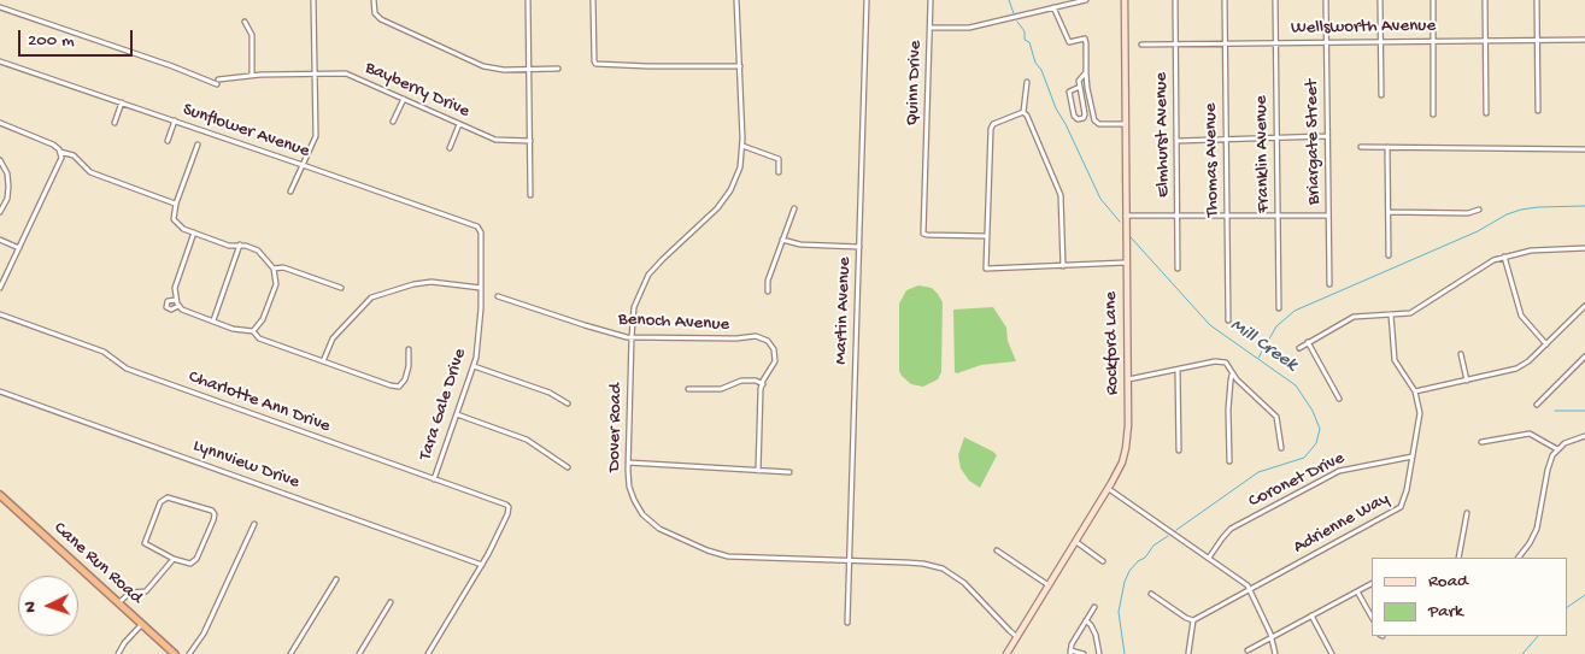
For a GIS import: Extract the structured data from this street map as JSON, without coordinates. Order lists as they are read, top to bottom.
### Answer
{
  "streets": {
    "highway": ["Cane Run Road"],
    "main road": ["Rockford Lane"],
    "street": [
      "Wellsworth Avenue",
      "Quinn Drive",
      "Bayberry Drive",
      "Sunflower Avenue",
      "Elmhurst Avenue",
      "Briargate Street",
      "Franklin Avenue",
      "Thomas Avenue",
      "Martin Avenue",
      "Benoch Avenue",
      "Charlotte Ann Drive",
      "Tara Gale Drive",
      "Dover Road",
      "Lynnview Drive",
      "Coronet Drive",
      "Adrienne Way"
    ]
  },
  "crossings": [
    ["Wellsworth Avenue", "Elmhurst Avenue"],
    ["Wellsworth Avenue", "Briargate Street"],
    ["Wellsworth Avenue", "Franklin Avenue"],
    ["Wellsworth Avenue", "Thomas Avenue"],
    ["Sunflower Avenue", "Tara Gale Drive"],
    ["Martin Avenue", "Dover Road"],
    ["Benoch Avenue", "Dover Road"],
    ["Rockford Lane", "Dover Road"],
    ["Charlotte Ann Drive", "Tara Gale Drive"],
    ["Charlotte Ann Drive", "Lynnview Drive"],
    ["Coronet Drive", "Adrienne Way"]
  ],
  "water": ["Mill Creek"],
  "legend": ["Road", "Park"],
  "scale_bar": "200 m",
  "north": "left"
}
